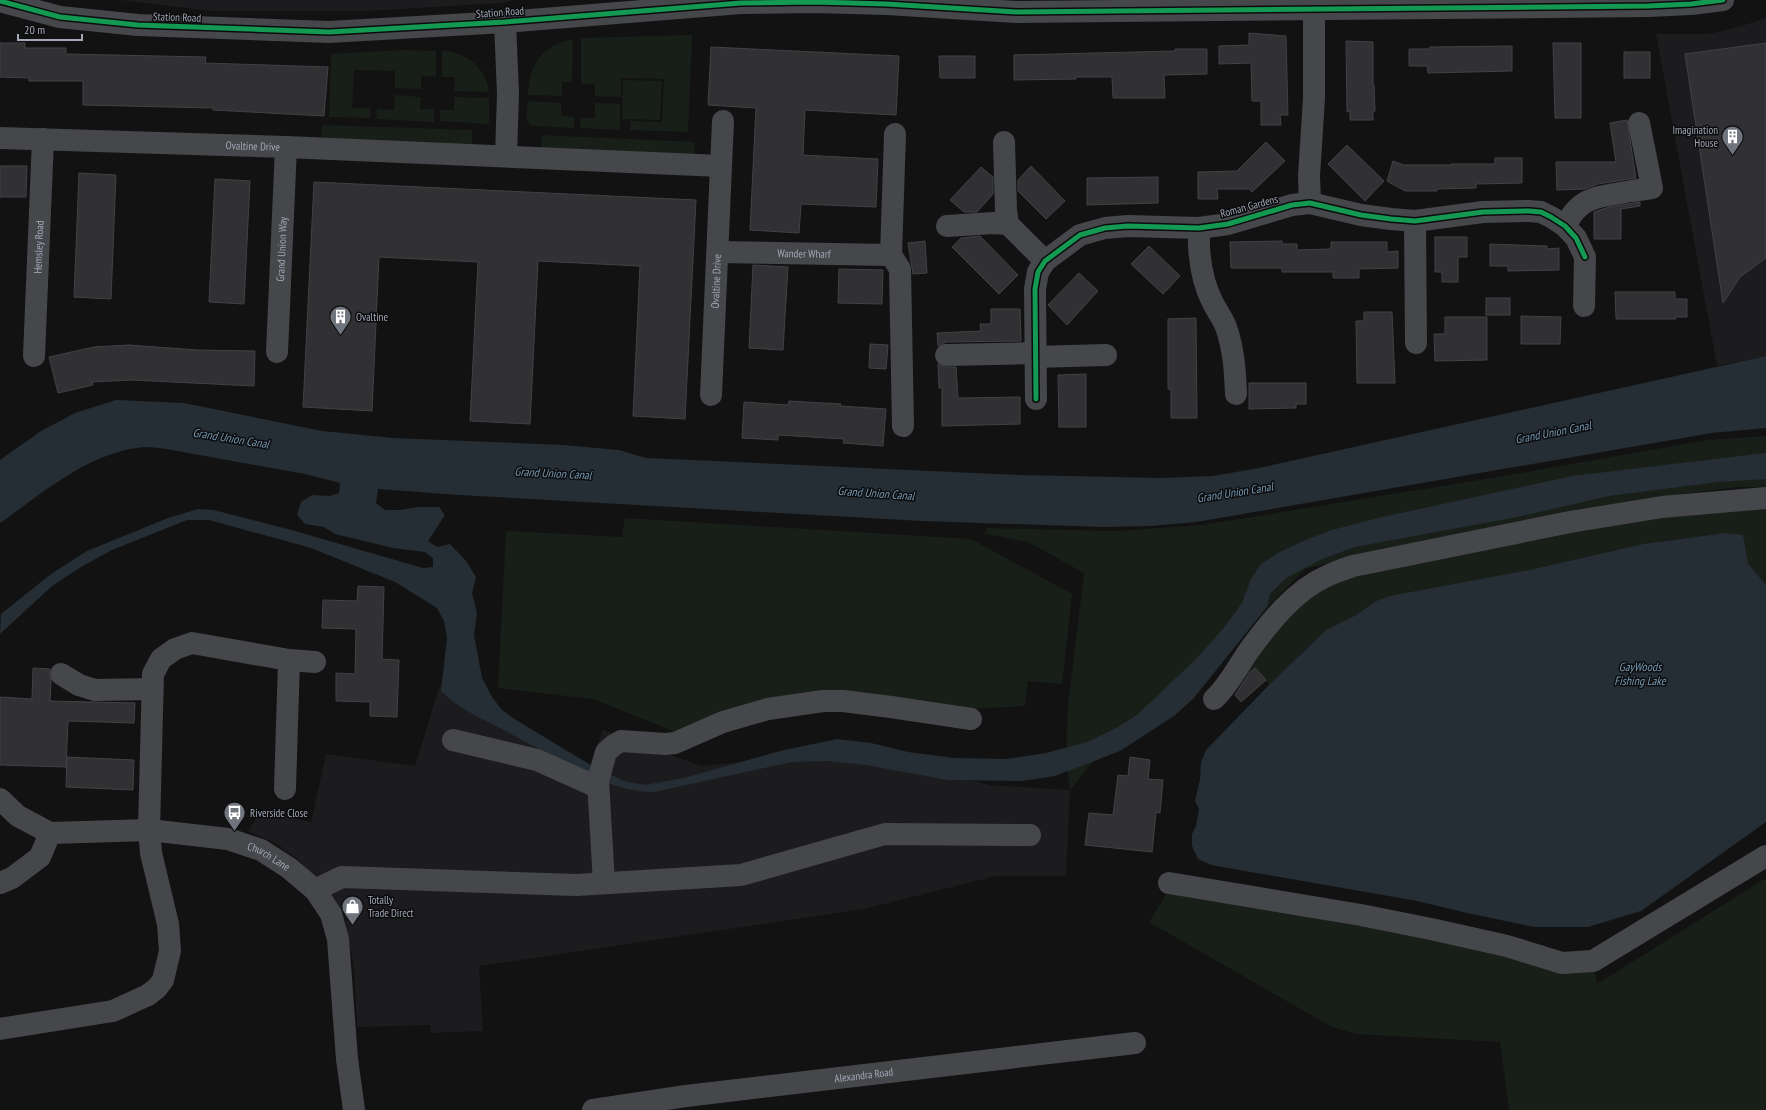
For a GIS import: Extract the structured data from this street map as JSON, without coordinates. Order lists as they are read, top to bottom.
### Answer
{
  "streets": {
    "street": [
      "Station Road",
      "Ovaltine Drive",
      "Roman Gardens",
      "Hemsley Road",
      "Grand Union Way",
      "Wander Wharf",
      "Church Lane",
      "Alexandra Road"
    ]
  },
  "crossings": [
    ["Ovaltine Drive", "Hemsley Road"],
    ["Ovaltine Drive", "Grand Union Way"],
    ["Ovaltine Drive", "Wander Wharf"]
  ],
  "water": ["Grand Union Canal", "GayWoods Fishing Lake"],
  "places": {
    "building": ["Imagination House", "Ovaltine"],
    "bus stop": ["Riverside Close"],
    "shop": ["Totally Trade Direct"]
  },
  "scale_bar": "20 m"
}
